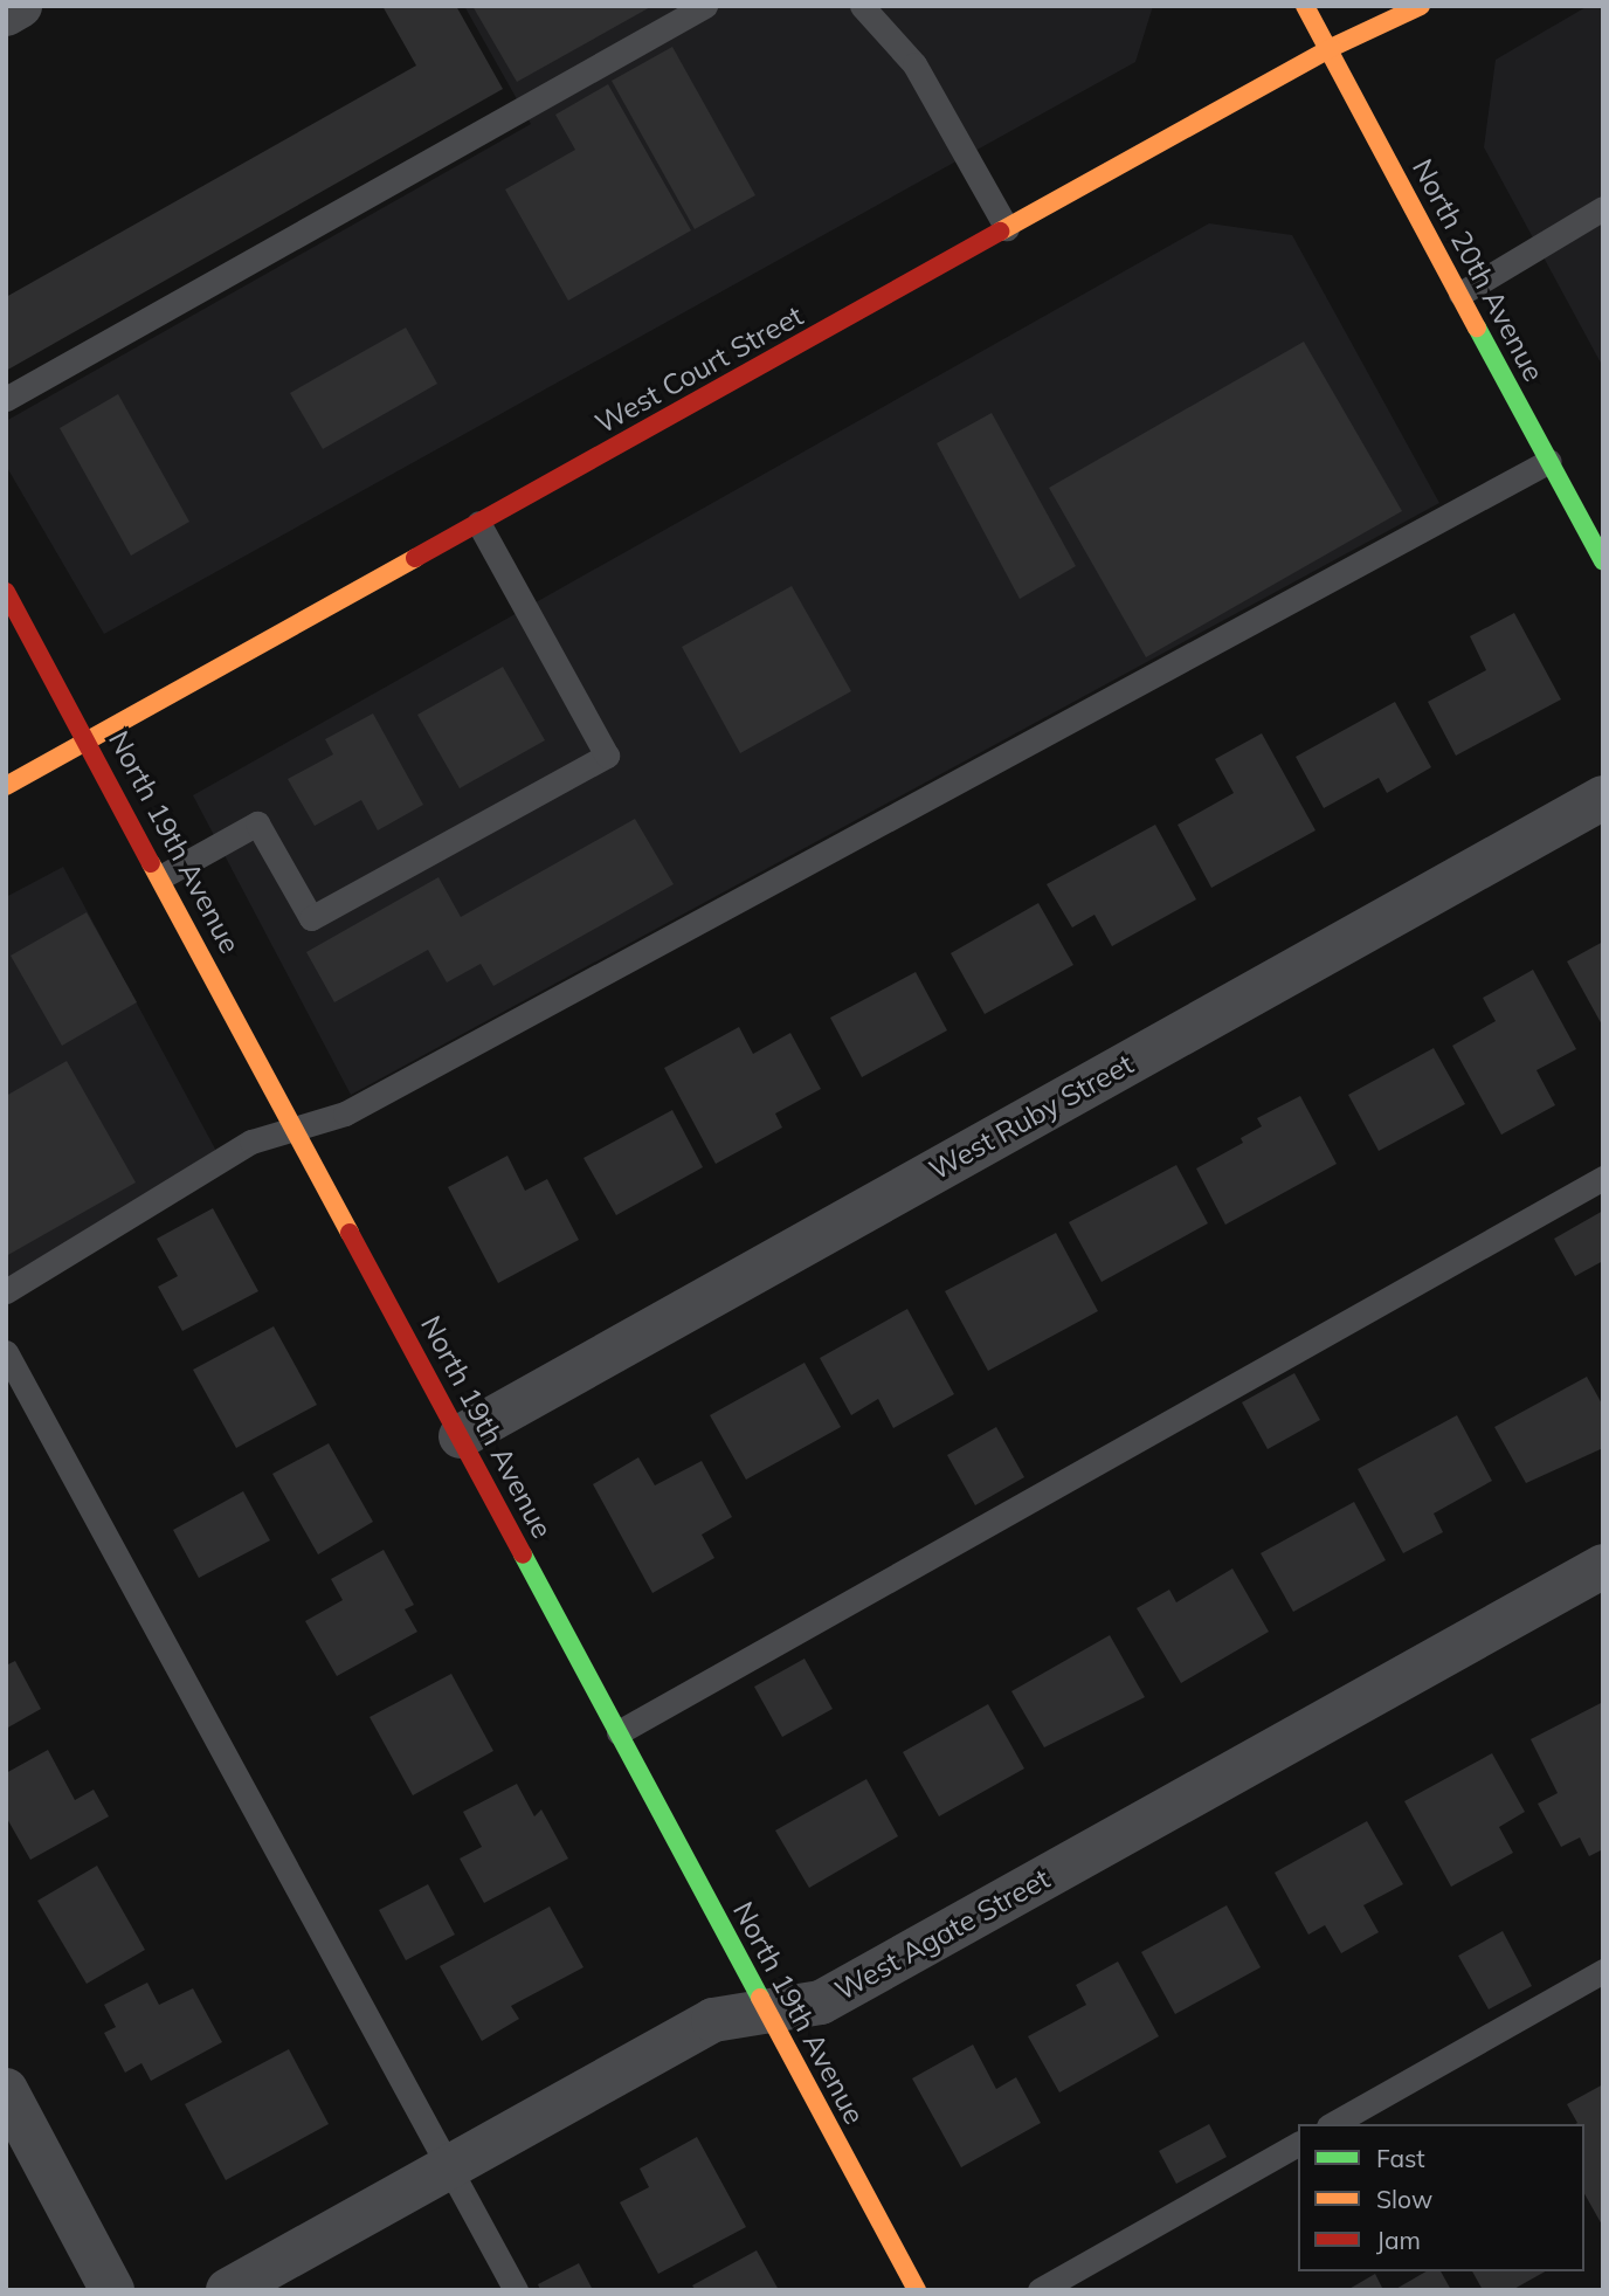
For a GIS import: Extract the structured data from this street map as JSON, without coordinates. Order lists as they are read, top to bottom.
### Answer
{
  "streets": {
    "main road": ["North 20th Avenue", "West Court Street", "North 19th Avenue"],
    "street": ["West Ruby Street", "West Agate Street"]
  },
  "crossings": [
    ["North 20th Avenue", "West Court Street"],
    ["West Court Street", "North 19th Avenue"],
    ["North 19th Avenue", "West Ruby Street"],
    ["North 19th Avenue", "West Agate Street"]
  ],
  "legend": ["Fast", "Slow", "Jam"]
}
